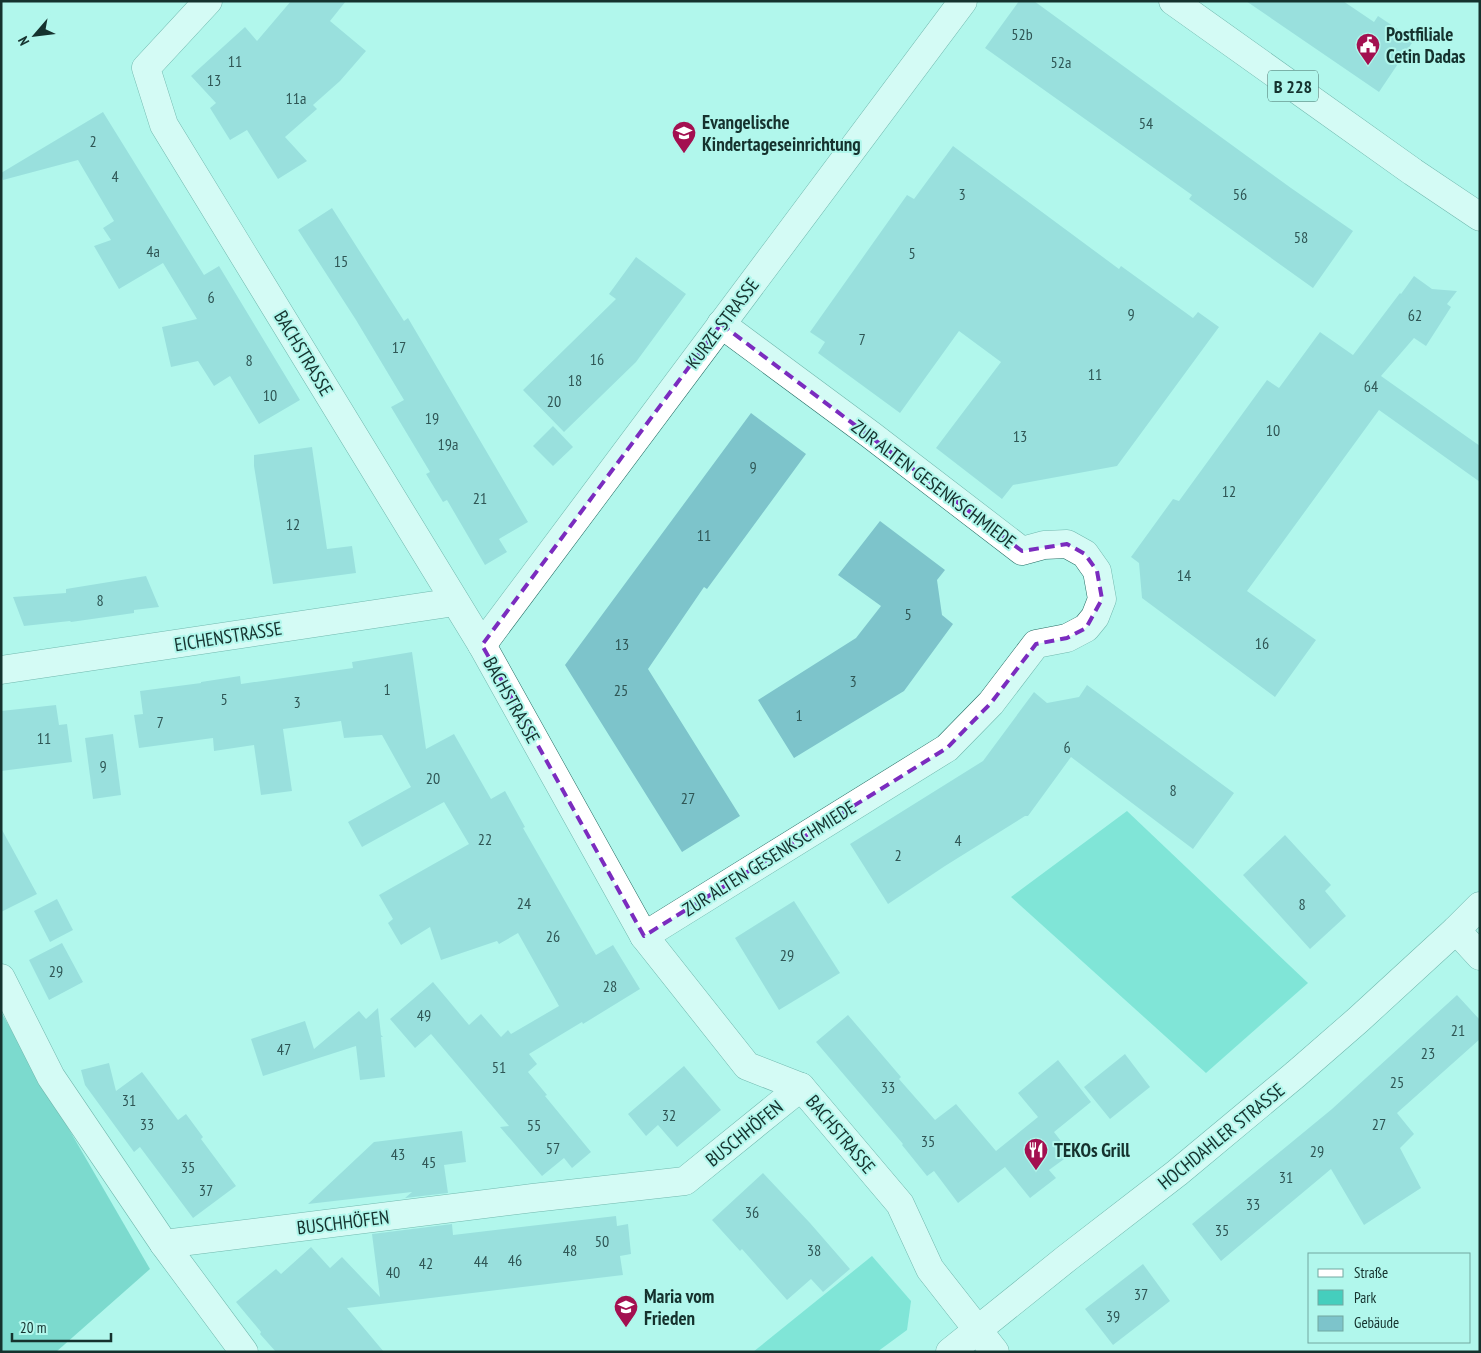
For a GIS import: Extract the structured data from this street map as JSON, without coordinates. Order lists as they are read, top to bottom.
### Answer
{
  "streets": {
    "street": [
      "B 228",
      "KURZE STRASSE",
      "BACHSTRASSE",
      "ZUR ALTEN GESENKSCHMIEDE",
      "EICHENSTRASSE",
      "BUSCHHÖFEN",
      "HOCHDAHLER STRASSE"
    ]
  },
  "crossings": [
    ["KURZE STRASSE", "BACHSTRASSE"],
    ["KURZE STRASSE", "ZUR ALTEN GESENKSCHMIEDE"],
    ["BACHSTRASSE", "ZUR ALTEN GESENKSCHMIEDE"],
    ["BACHSTRASSE", "EICHENSTRASSE"],
    ["BACHSTRASSE", "BUSCHHÖFEN"],
    ["BACHSTRASSE", "HOCHDAHLER STRASSE"]
  ],
  "places": {
    "public building": ["Postfiliale Cetin Dadas"],
    "school or university": ["Evangelische Kindertageseinrichtung", "Maria vom Frieden"],
    "restaurant": ["TEKOs Grill"]
  },
  "house_numbers": [
    "52b",
    "11",
    "52a",
    "13",
    "11a",
    "54",
    "2",
    "4",
    "3",
    "56",
    "58",
    "4a",
    "5",
    "15",
    "6",
    "9",
    "62",
    "7",
    "17",
    "16",
    "8",
    "11",
    "18",
    "64",
    "10",
    "20",
    "19",
    "10",
    "13",
    "19a",
    "9",
    "12",
    "21",
    "12",
    "11",
    "14",
    "8",
    "5",
    "16",
    "13",
    "3",
    "1",
    "25",
    "5",
    "3",
    "1",
    "7",
    "11",
    "6",
    "9",
    "20",
    "8",
    "27",
    "22",
    "4",
    "2",
    "24",
    "8",
    "26",
    "29",
    "29",
    "28",
    "49",
    "21",
    "47",
    "23",
    "51",
    "25",
    "33",
    "31",
    "32",
    "33",
    "27",
    "55",
    "35",
    "57",
    "29",
    "43",
    "45",
    "35",
    "31",
    "37",
    "33",
    "36",
    "35",
    "50",
    "48",
    "38",
    "46",
    "44",
    "42",
    "40",
    "37",
    "39"
  ],
  "legend": ["Straße", "Park", "Gebäude"],
  "scale_bar": "20 m",
  "north": "bottom left"
}
